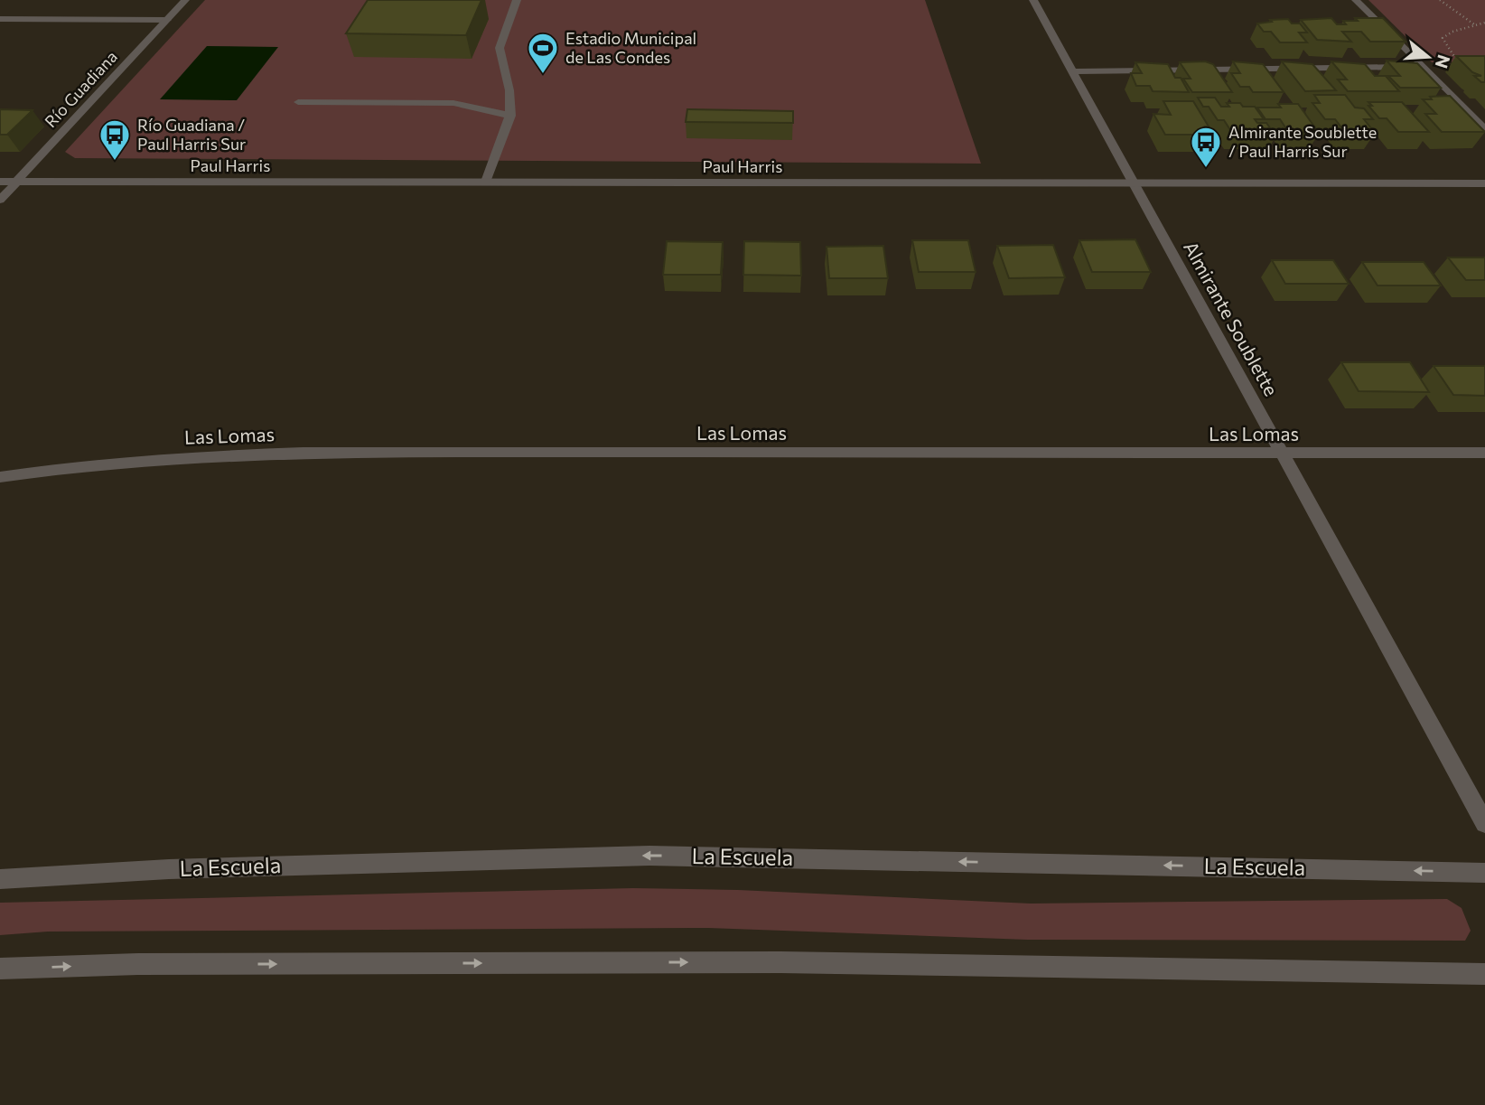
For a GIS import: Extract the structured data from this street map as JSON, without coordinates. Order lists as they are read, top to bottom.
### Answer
{
  "streets": {
    "street": [
      "Río Guadiana",
      "Paul Harris",
      "Almirante Soublette",
      "Las Lomas",
      "La Escuela"
    ]
  },
  "crossings": [
    ["Río Guadiana", "Paul Harris"],
    ["Paul Harris", "Almirante Soublette"],
    ["Almirante Soublette", "Las Lomas"]
  ],
  "places": {
    "sports": ["Estadio Municipal de Las Condes"],
    "bus stop": ["Río Guadiana / Paul Harris Sur", "Almirante Soublette / Paul Harris Sur"]
  },
  "north": "right"
}
